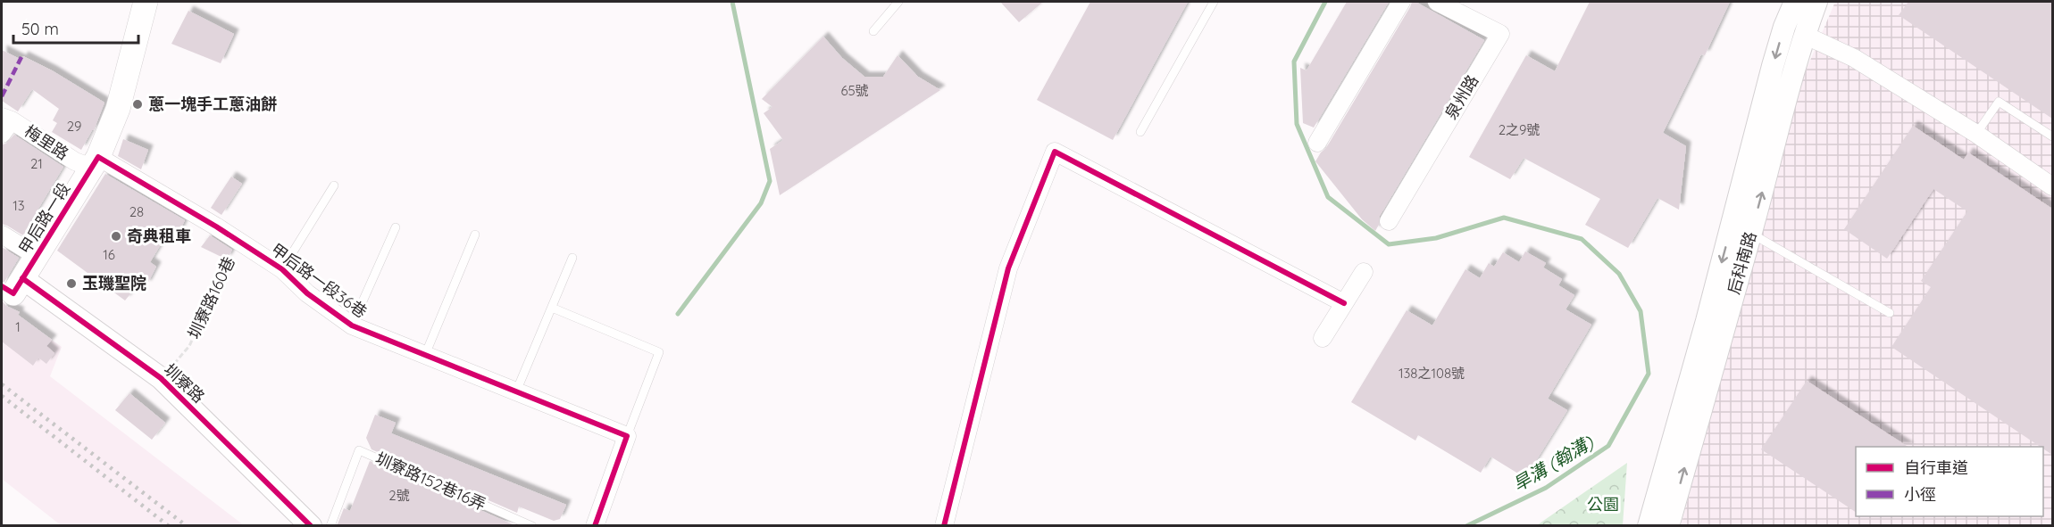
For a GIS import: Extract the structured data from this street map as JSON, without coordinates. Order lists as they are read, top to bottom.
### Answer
{
  "streets": {
    "main road": ["甲后路一段"],
    "street": [
      "泉州路",
      "梅里路",
      "后科南路",
      "甲后路一段36巷",
      "圳寮路"
    ],
    "lane": ["圳寮路152巷16弄"],
    "path": ["圳寮路160巷"]
  },
  "crossings": [
    ["梅里路", "甲后路一段"],
    ["梅里路", "甲后路一段36巷"],
    ["甲后路一段", "甲后路一段36巷"],
    ["甲后路一段", "圳寮路"],
    ["甲后路一段36巷", "圳寮路160巷"],
    ["圳寮路160巷", "圳寮路"]
  ],
  "water": ["旱溝 (翰溝)"],
  "parks": ["公園"],
  "places": ["蔥一塊手工蔥油餅", "奇典租車", "玉璣聖院"],
  "house_numbers": [
    "65號",
    "29",
    "2之9號",
    "21",
    "13",
    "28",
    "16",
    "1",
    "138之108號",
    "2號"
  ],
  "legend": ["自行車道", "小徑"],
  "scale_bar": "50 m"
}
